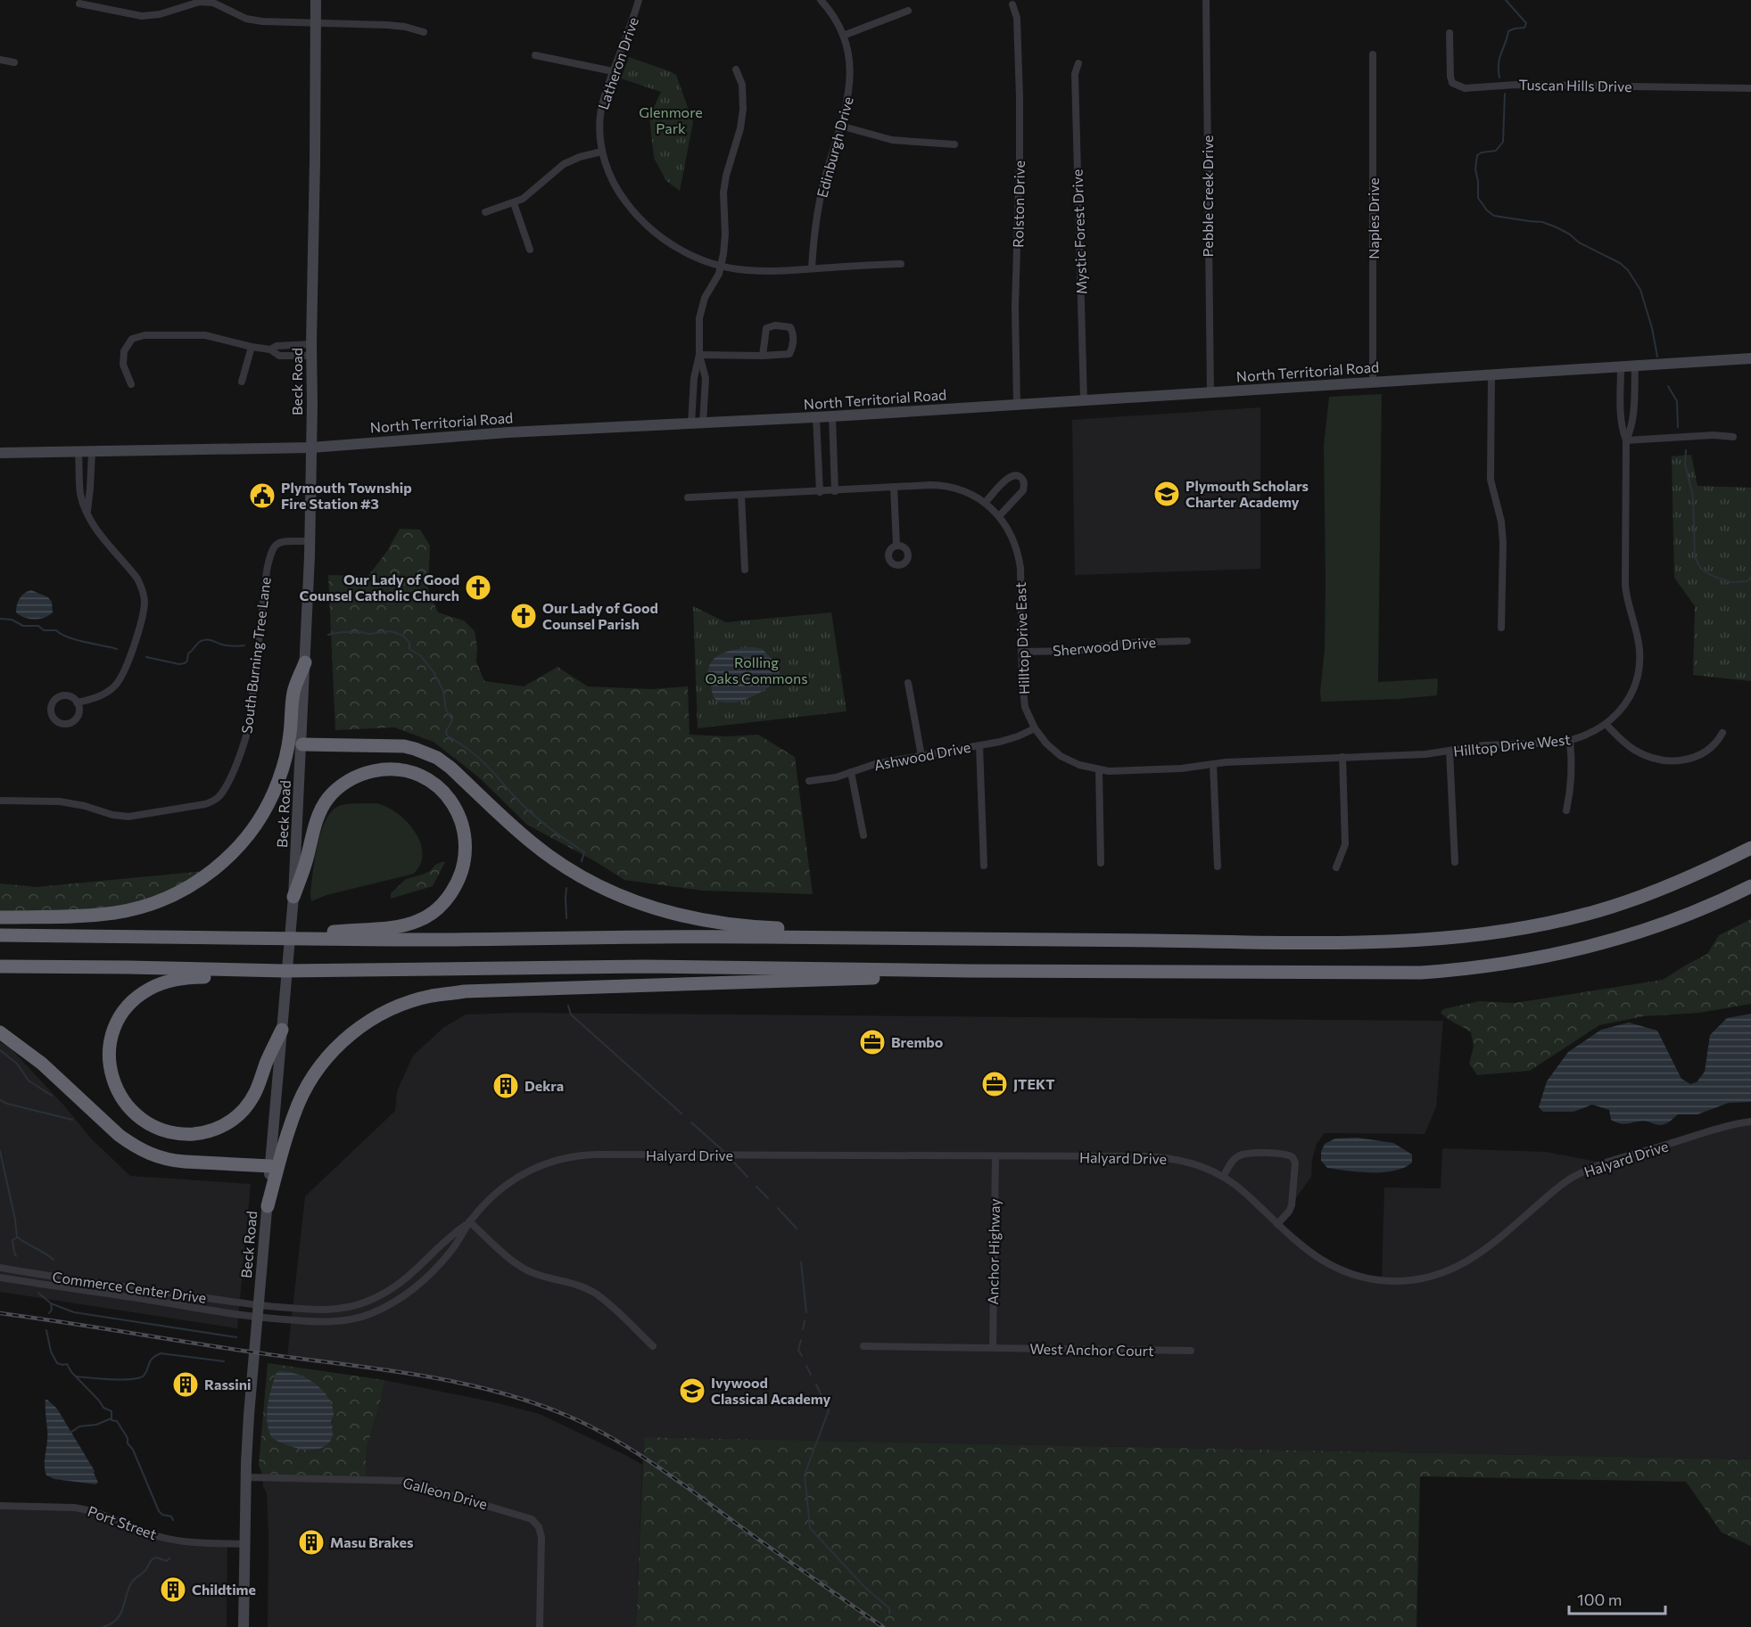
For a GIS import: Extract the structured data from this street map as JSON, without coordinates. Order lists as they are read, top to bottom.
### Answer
{
  "streets": {
    "main road": ["North Territorial Road", "Beck Road"],
    "street": [
      "Latheron Drive",
      "Tuscan Hills Drive",
      "Edinburgh Drive",
      "Pebble Creek Drive",
      "Rolston Drive",
      "Naples Drive",
      "Mystic Forest Drive",
      "Hilltop Drive East",
      "Sherwood Drive",
      "South Burning Tree Lane",
      "Hilltop Drive West",
      "Ashwood Drive",
      "Halyard Drive",
      "Anchor Highway",
      "Commerce Center Drive",
      "West Anchor Court",
      "Galleon Drive",
      "Port Street"
    ]
  },
  "crossings": [
    ["Latheron Drive", "Edinburgh Drive"],
    ["Pebble Creek Drive", "North Territorial Road"],
    ["Rolston Drive", "North Territorial Road"],
    ["Naples Drive", "North Territorial Road"],
    ["Mystic Forest Drive", "North Territorial Road"],
    ["North Territorial Road", "Beck Road"],
    ["North Territorial Road", "Hilltop Drive West"],
    ["Beck Road", "South Burning Tree Lane"],
    ["Beck Road", "Halyard Drive"],
    ["Beck Road", "Commerce Center Drive"],
    ["Beck Road", "Galleon Drive"],
    ["Beck Road", "Port Street"],
    ["Hilltop Drive East", "Sherwood Drive"],
    ["Hilltop Drive East", "Hilltop Drive West"],
    ["Hilltop Drive East", "Ashwood Drive"],
    ["Halyard Drive", "Anchor Highway"],
    ["Halyard Drive", "Commerce Center Drive"],
    ["Anchor Highway", "West Anchor Court"]
  ],
  "parks": ["Glenmore Park", "Rolling Oaks Commons"],
  "places": {
    "school or university": ["Plymouth Scholars Charter Academy", "Ivywood Classical Academy"],
    "public building": ["Plymouth Township Fire Station #3"],
    "church": ["Our Lady of Good Counsel Catholic Church", "Our Lady of Good Counsel Parish"],
    "office": ["Brembo", "JTEKT"],
    "building": [
      "Dekra",
      "Rassini",
      "Masu Brakes",
      "Childtime"
    ]
  },
  "scale_bar": "100 m"
}
